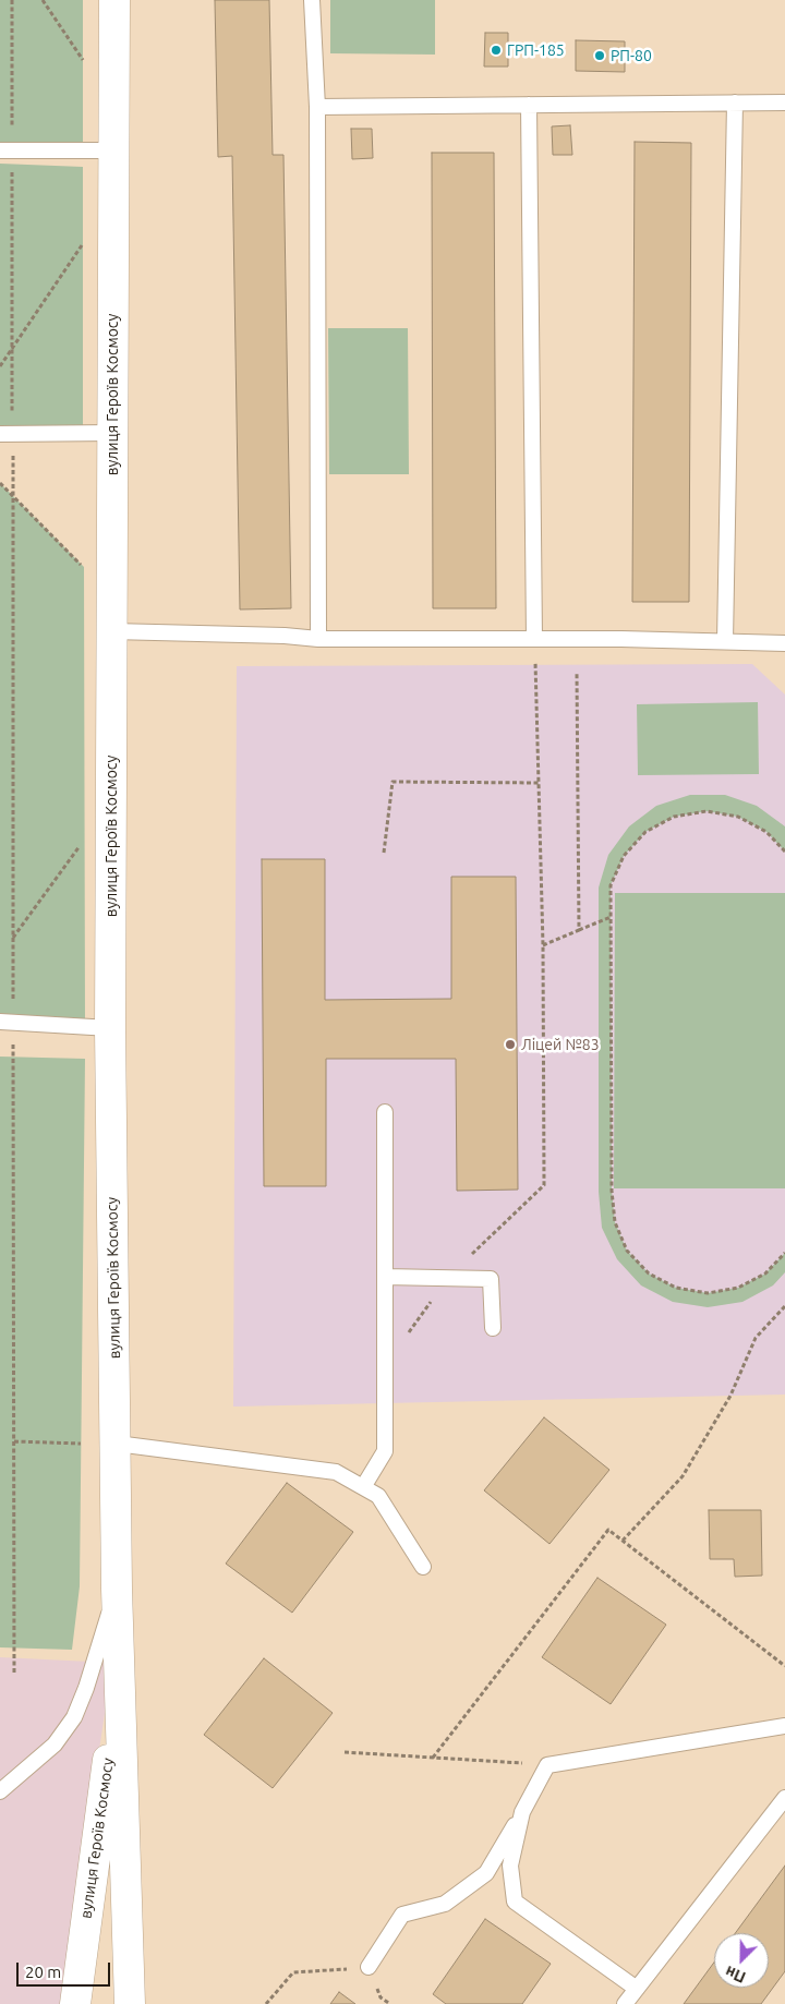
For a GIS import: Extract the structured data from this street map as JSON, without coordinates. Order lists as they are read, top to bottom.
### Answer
{
  "streets": {
    "main road": ["вулиця Героїв Космосу"]
  },
  "places": ["ГРП-185", "РП-80", "Ліцей №83"],
  "scale_bar": "20 m",
  "north": "bottom left"
}
